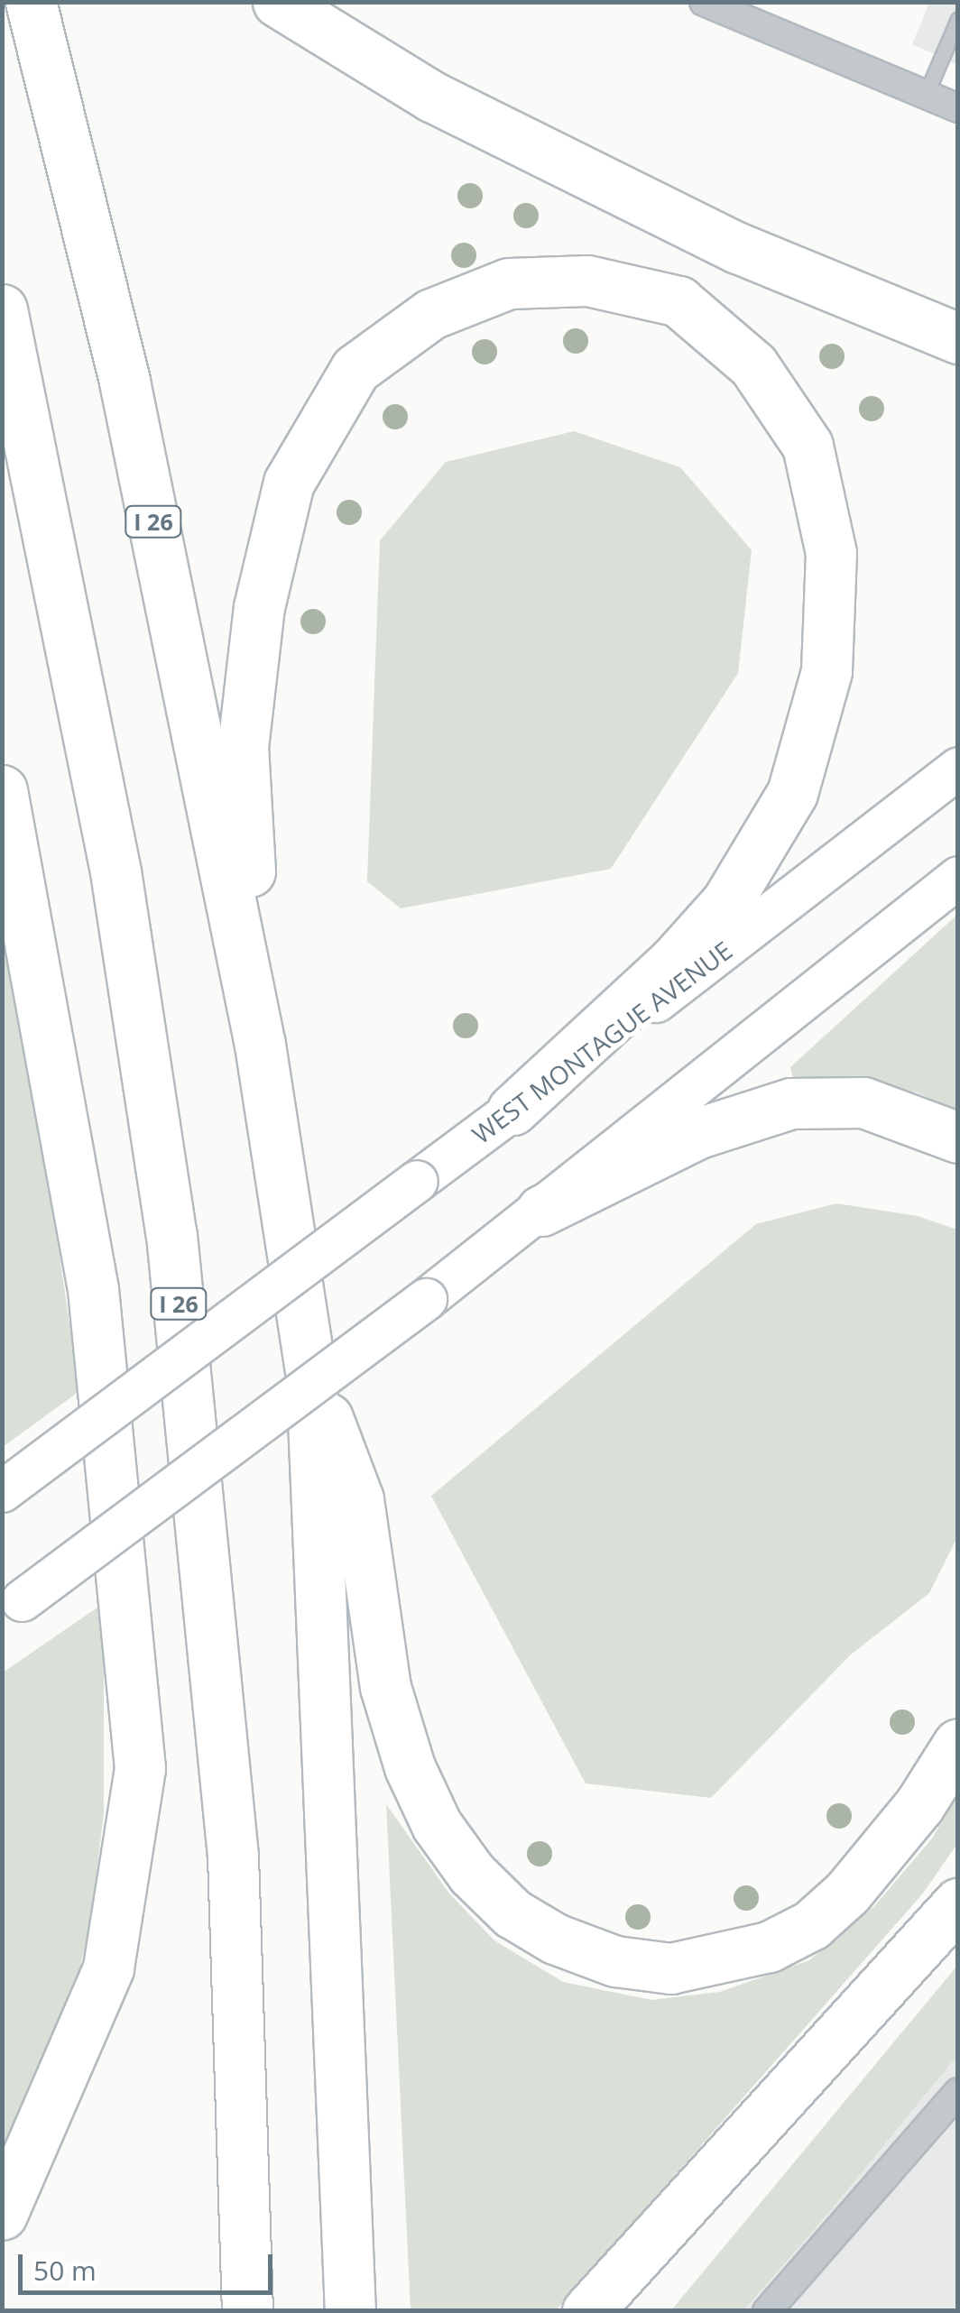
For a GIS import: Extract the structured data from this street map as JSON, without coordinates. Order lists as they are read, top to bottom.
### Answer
{
  "streets": {
    "highway": ["I 26"],
    "main road": ["WEST MONTAGUE AVENUE"]
  },
  "scale_bar": "50 m"
}
